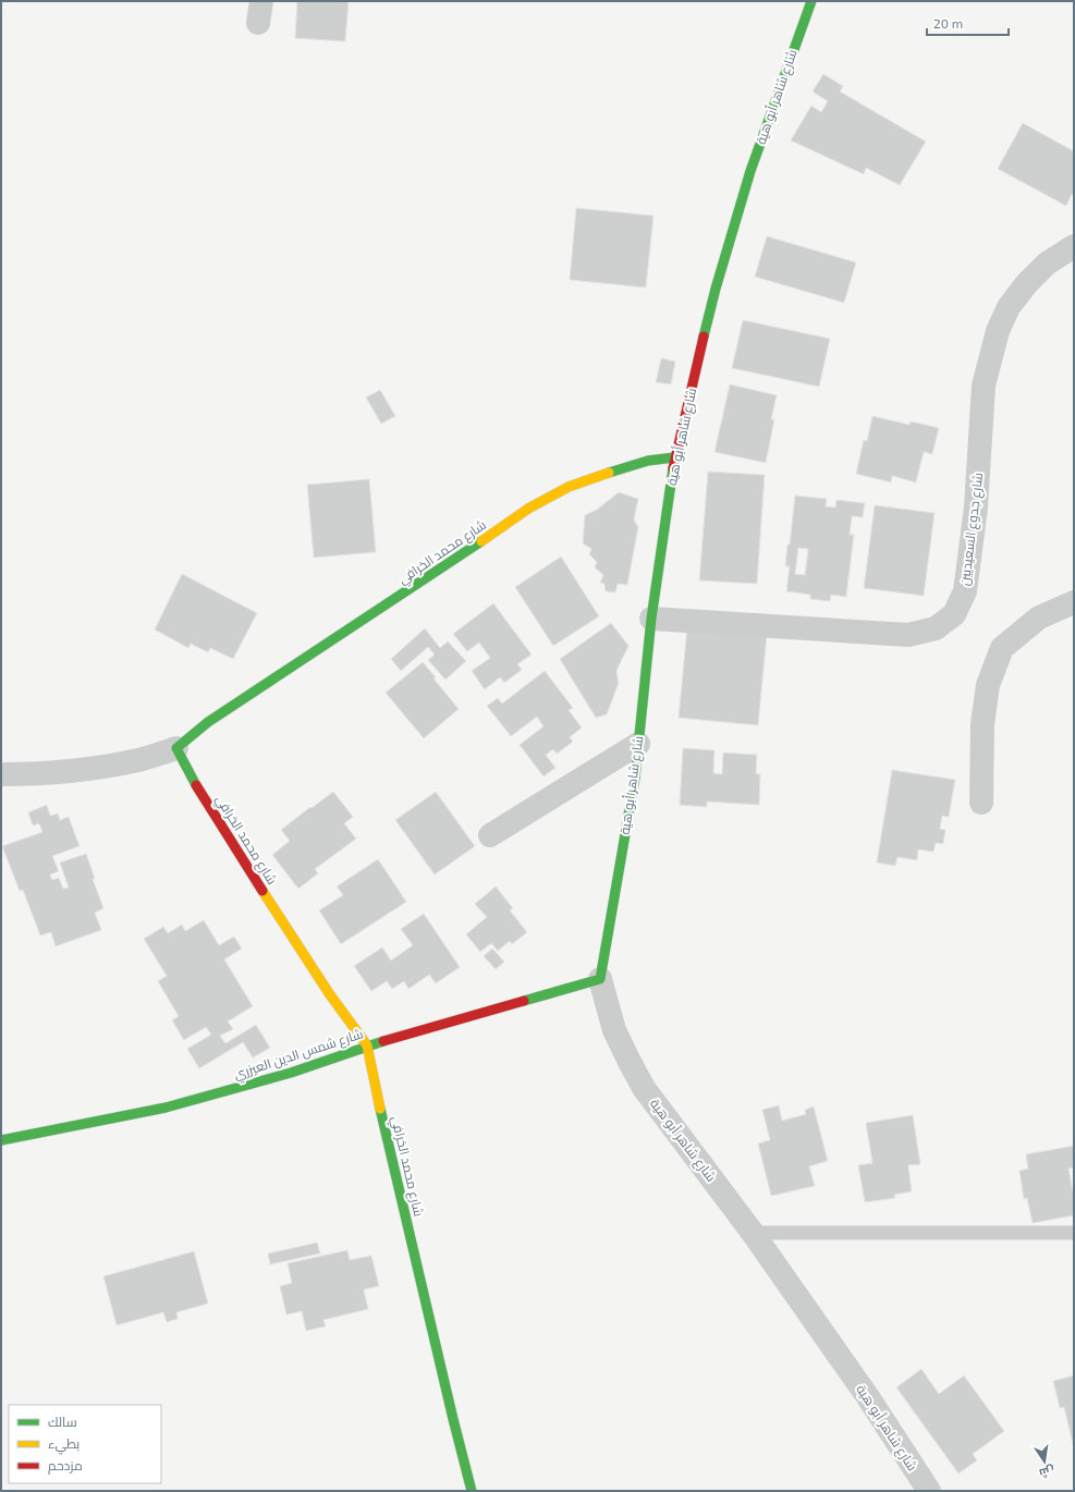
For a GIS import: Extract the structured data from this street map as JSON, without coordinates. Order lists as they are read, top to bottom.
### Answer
{
  "streets": {
    "street": [
      "شارع شاهر أبو هية",
      "شارع جدوع السعيديين",
      "شارع محمد الخرافي",
      "شارع شمس الدين العيزري"
    ]
  },
  "crossings": [
    ["شارع شاهر أبو هية", "شارع جدوع السعيديين"],
    ["شارع شاهر أبو هية", "شارع محمد الخرافي"],
    ["شارع شاهر أبو هية", "شارع شمس الدين العيزري"],
    ["شارع محمد الخرافي", "شارع شمس الدين العيزري"]
  ],
  "legend": ["سالك", "بطيء", "مزدحم"],
  "scale_bar": "20 m",
  "north": "bottom"
}
